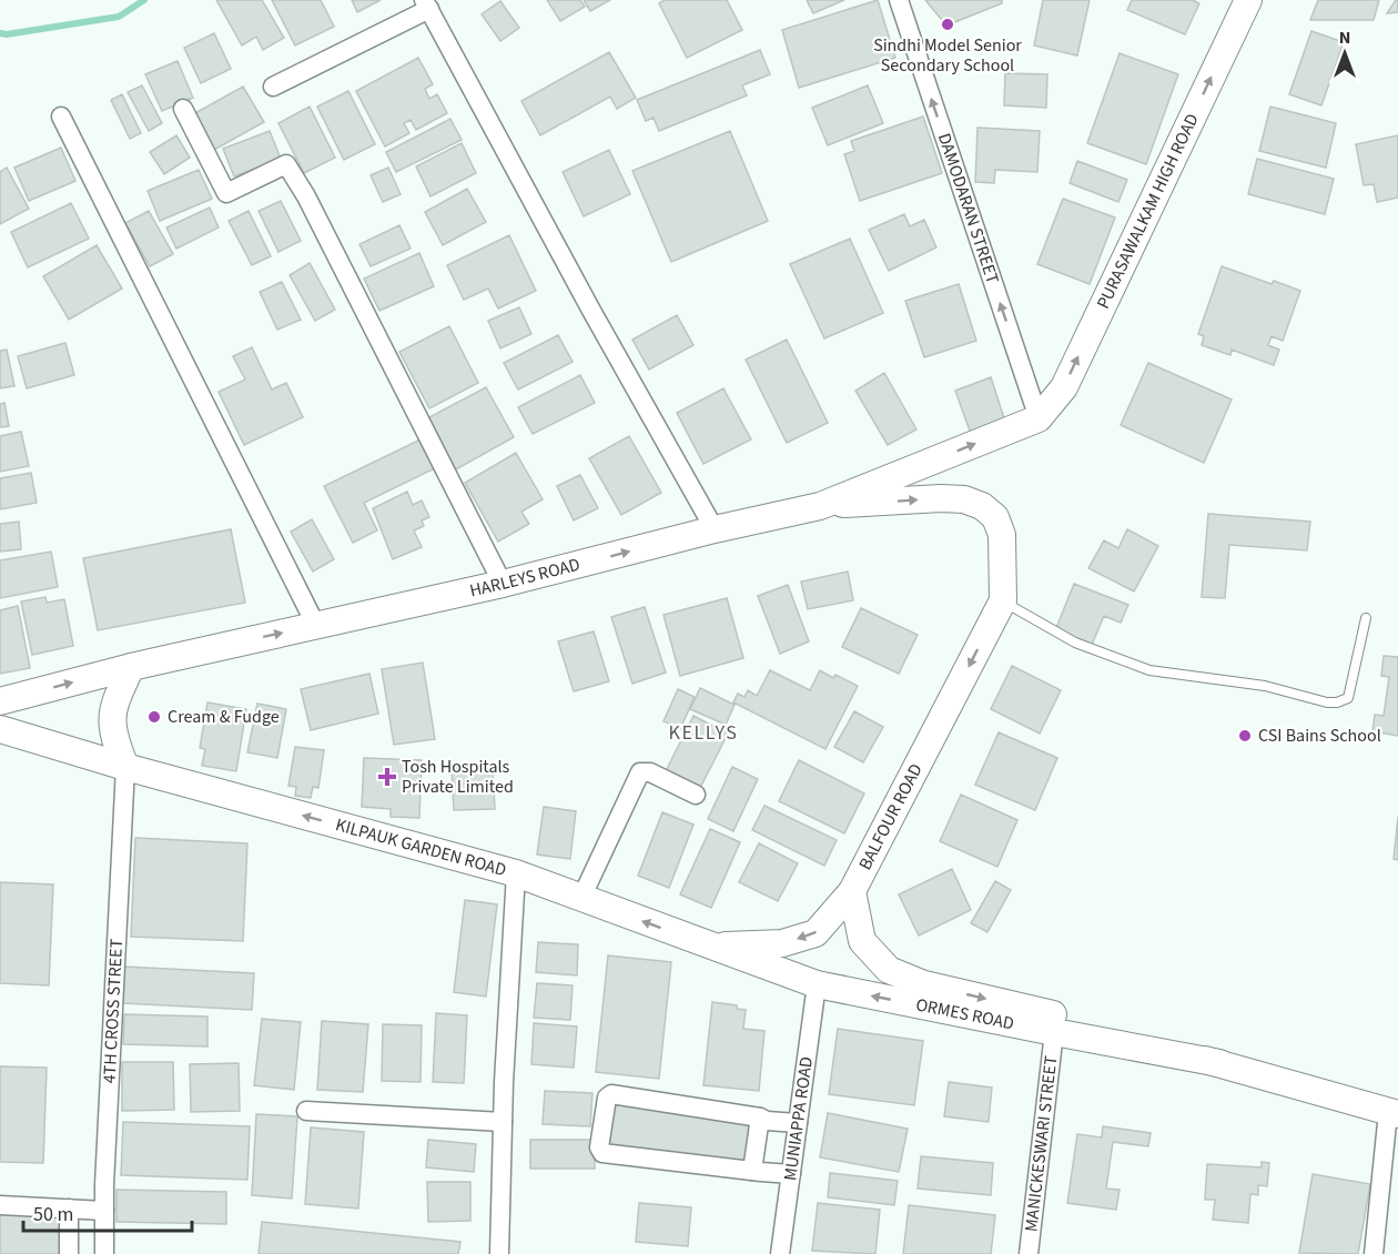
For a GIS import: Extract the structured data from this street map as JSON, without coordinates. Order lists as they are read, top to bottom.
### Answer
{
  "streets": {
    "main road": [
      "PURASAWALKAM HIGH ROAD",
      "HARLEYS ROAD",
      "BALFOUR ROAD",
      "KILPAUK GARDEN ROAD",
      "ORMES ROAD"
    ],
    "street": [
      "DAMODARAN STREET",
      "4TH CROSS STREET",
      "MUNIAPPA ROAD",
      "MANICKESWARI STREET"
    ]
  },
  "crossings": [
    ["DAMODARAN STREET", "PURASAWALKAM HIGH ROAD"],
    ["DAMODARAN STREET", "HARLEYS ROAD"],
    ["PURASAWALKAM HIGH ROAD", "HARLEYS ROAD"],
    ["BALFOUR ROAD", "KILPAUK GARDEN ROAD"],
    ["BALFOUR ROAD", "ORMES ROAD"],
    ["KILPAUK GARDEN ROAD", "4TH CROSS STREET"],
    ["KILPAUK GARDEN ROAD", "ORMES ROAD"],
    ["ORMES ROAD", "MUNIAPPA ROAD"],
    ["ORMES ROAD", "MANICKESWARI STREET"]
  ],
  "one_way": [
    "DAMODARAN STREET",
    "PURASAWALKAM HIGH ROAD",
    "HARLEYS ROAD",
    "BALFOUR ROAD",
    "KILPAUK GARDEN ROAD"
  ],
  "districts": ["KELLYS"],
  "places": {
    "other": ["Sindhi Model Senior Secondary School", "Cream & Fudge", "CSI Bains School"],
    "health": ["Tosh Hospitals Private Limited"]
  },
  "scale_bar": "50 m",
  "north": "top"
}
